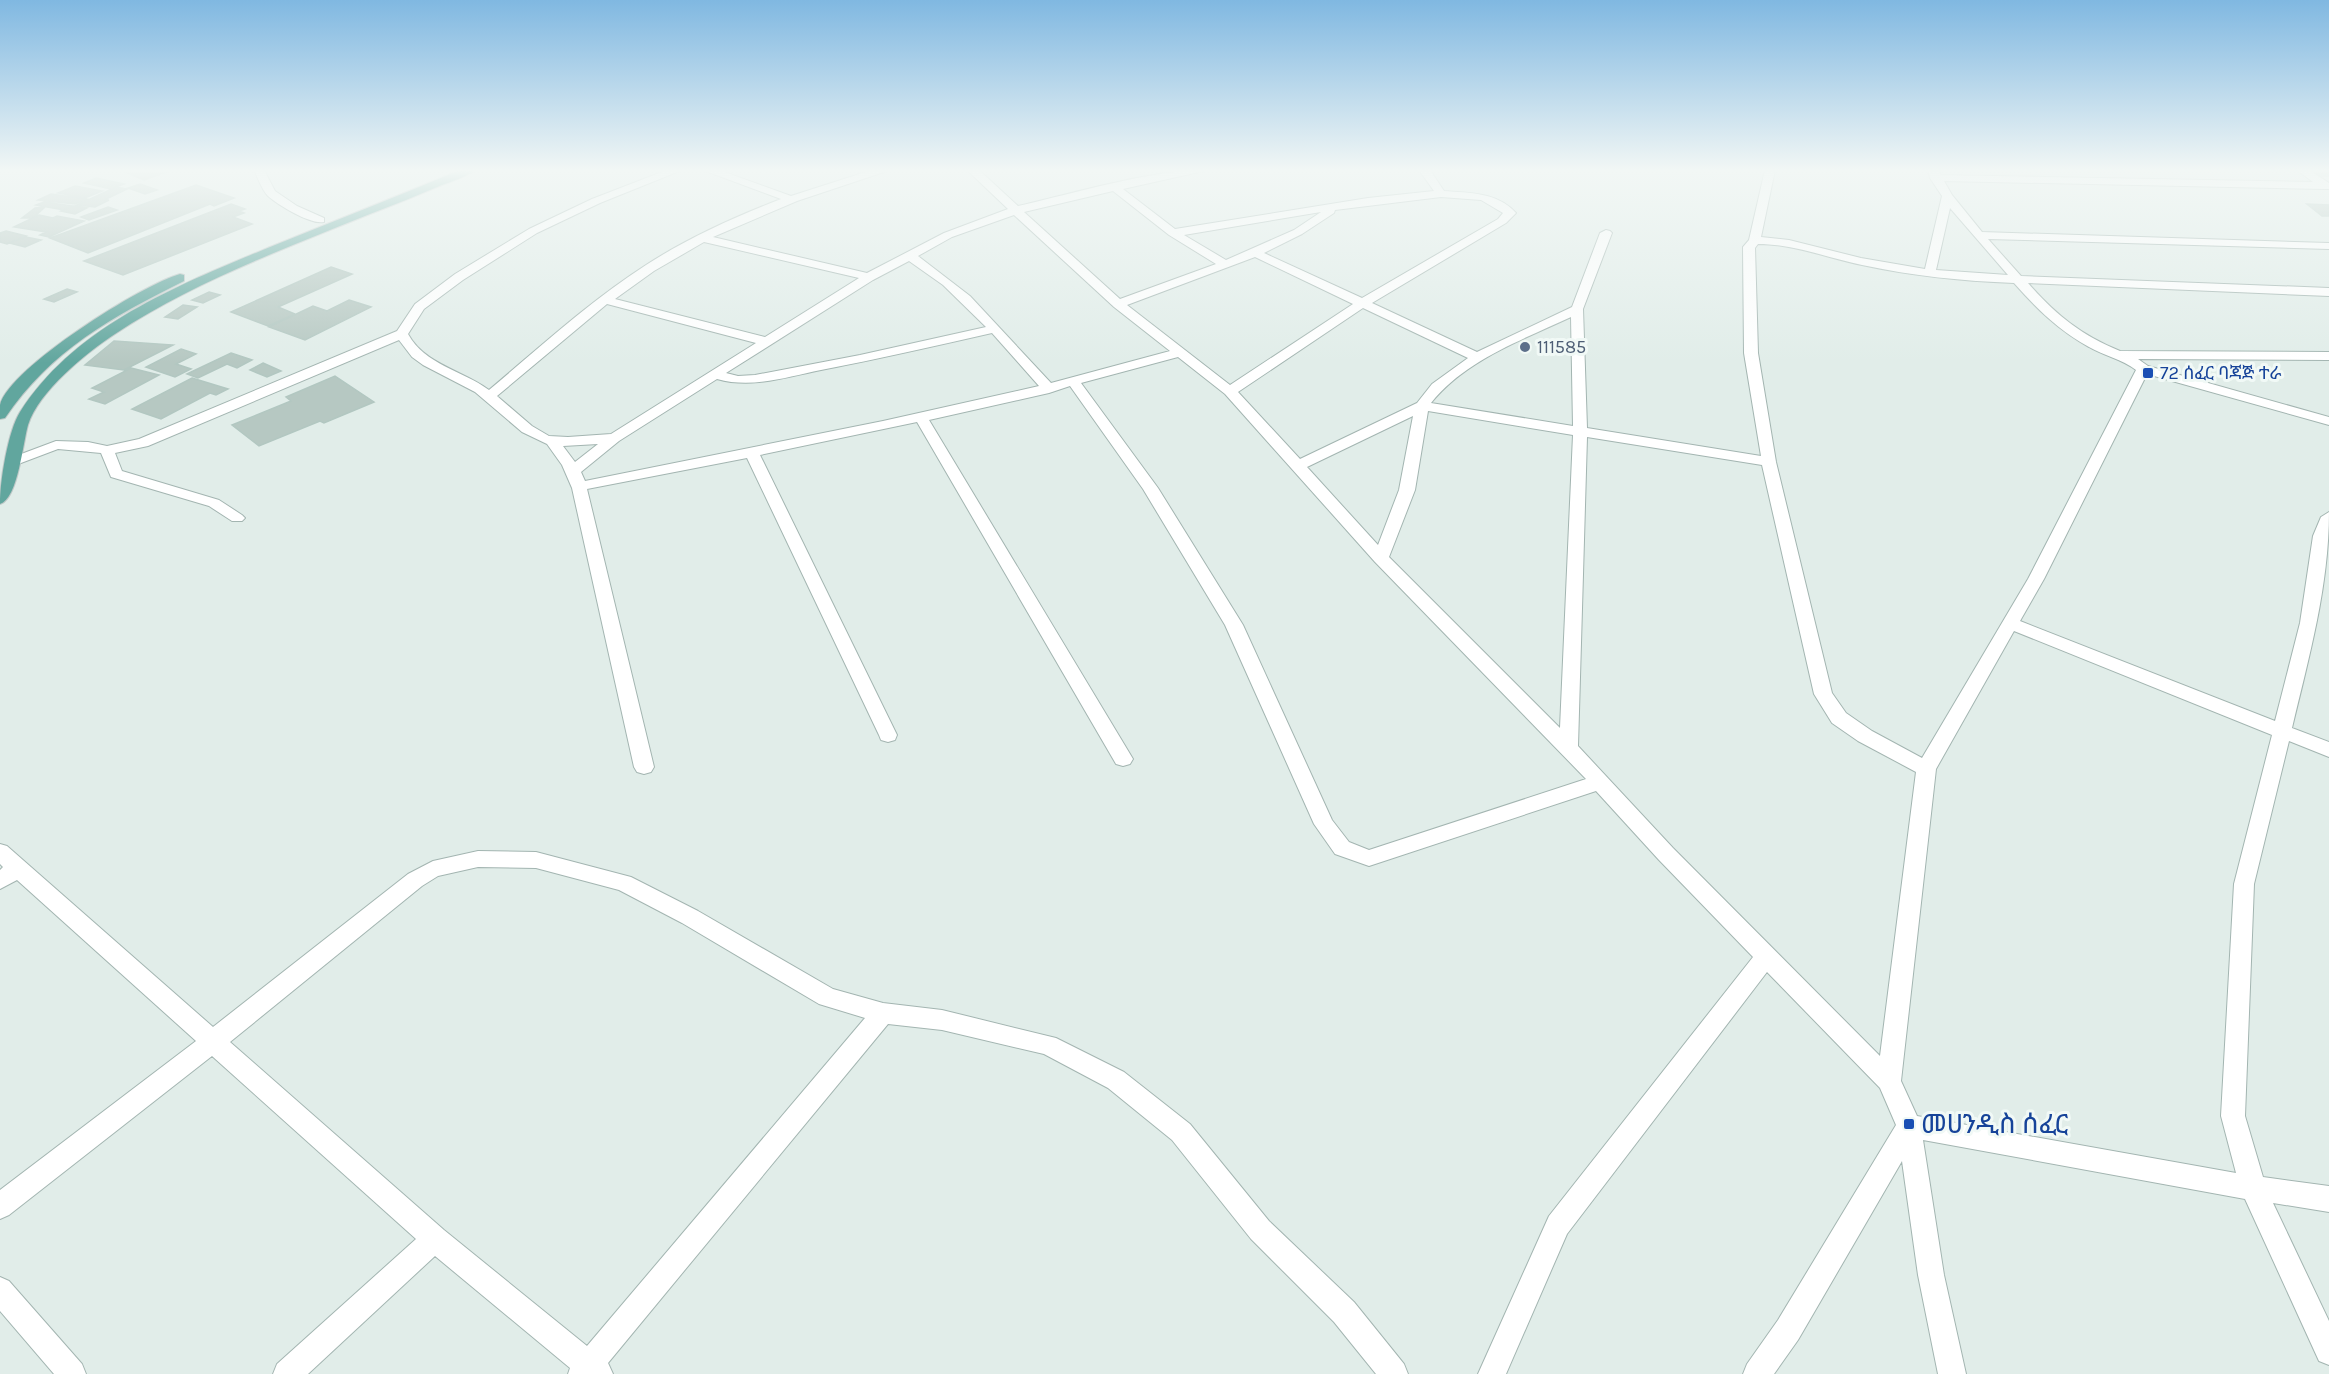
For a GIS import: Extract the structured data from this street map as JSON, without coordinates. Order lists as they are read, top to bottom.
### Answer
{
  "places": {
    "other": ["111585"],
    "transit": ["72 ሰፈር ባጃጅ ተራ", "መሀንዲስ ሰፈር"]
  }
}
